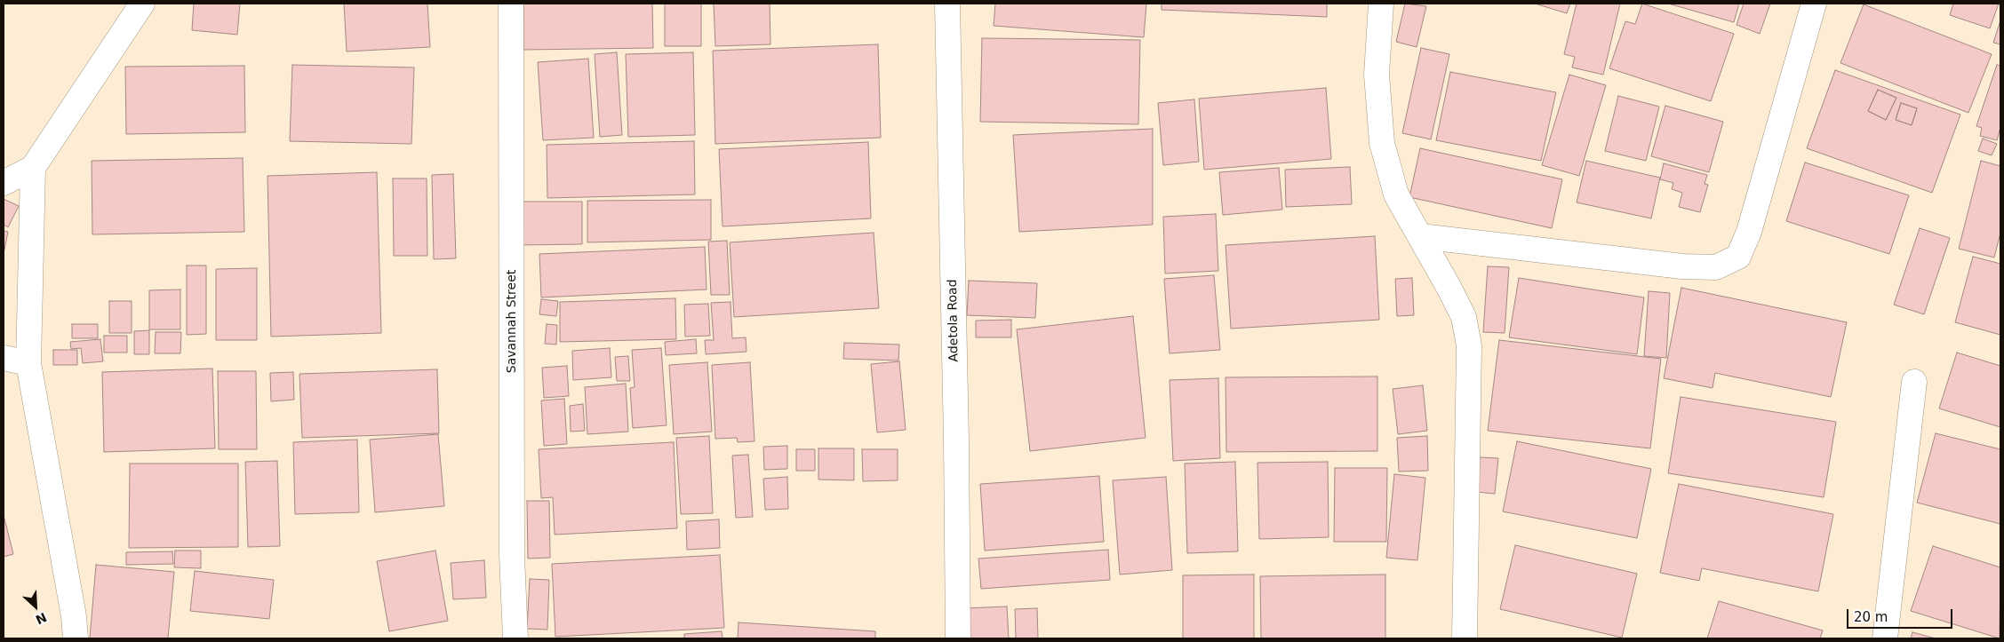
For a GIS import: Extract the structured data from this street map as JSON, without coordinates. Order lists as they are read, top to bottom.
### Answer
{
  "streets": {
    "street": ["Adetola Road", "Savannah Street"]
  },
  "scale_bar": "20 m",
  "north": "bottom right"
}
